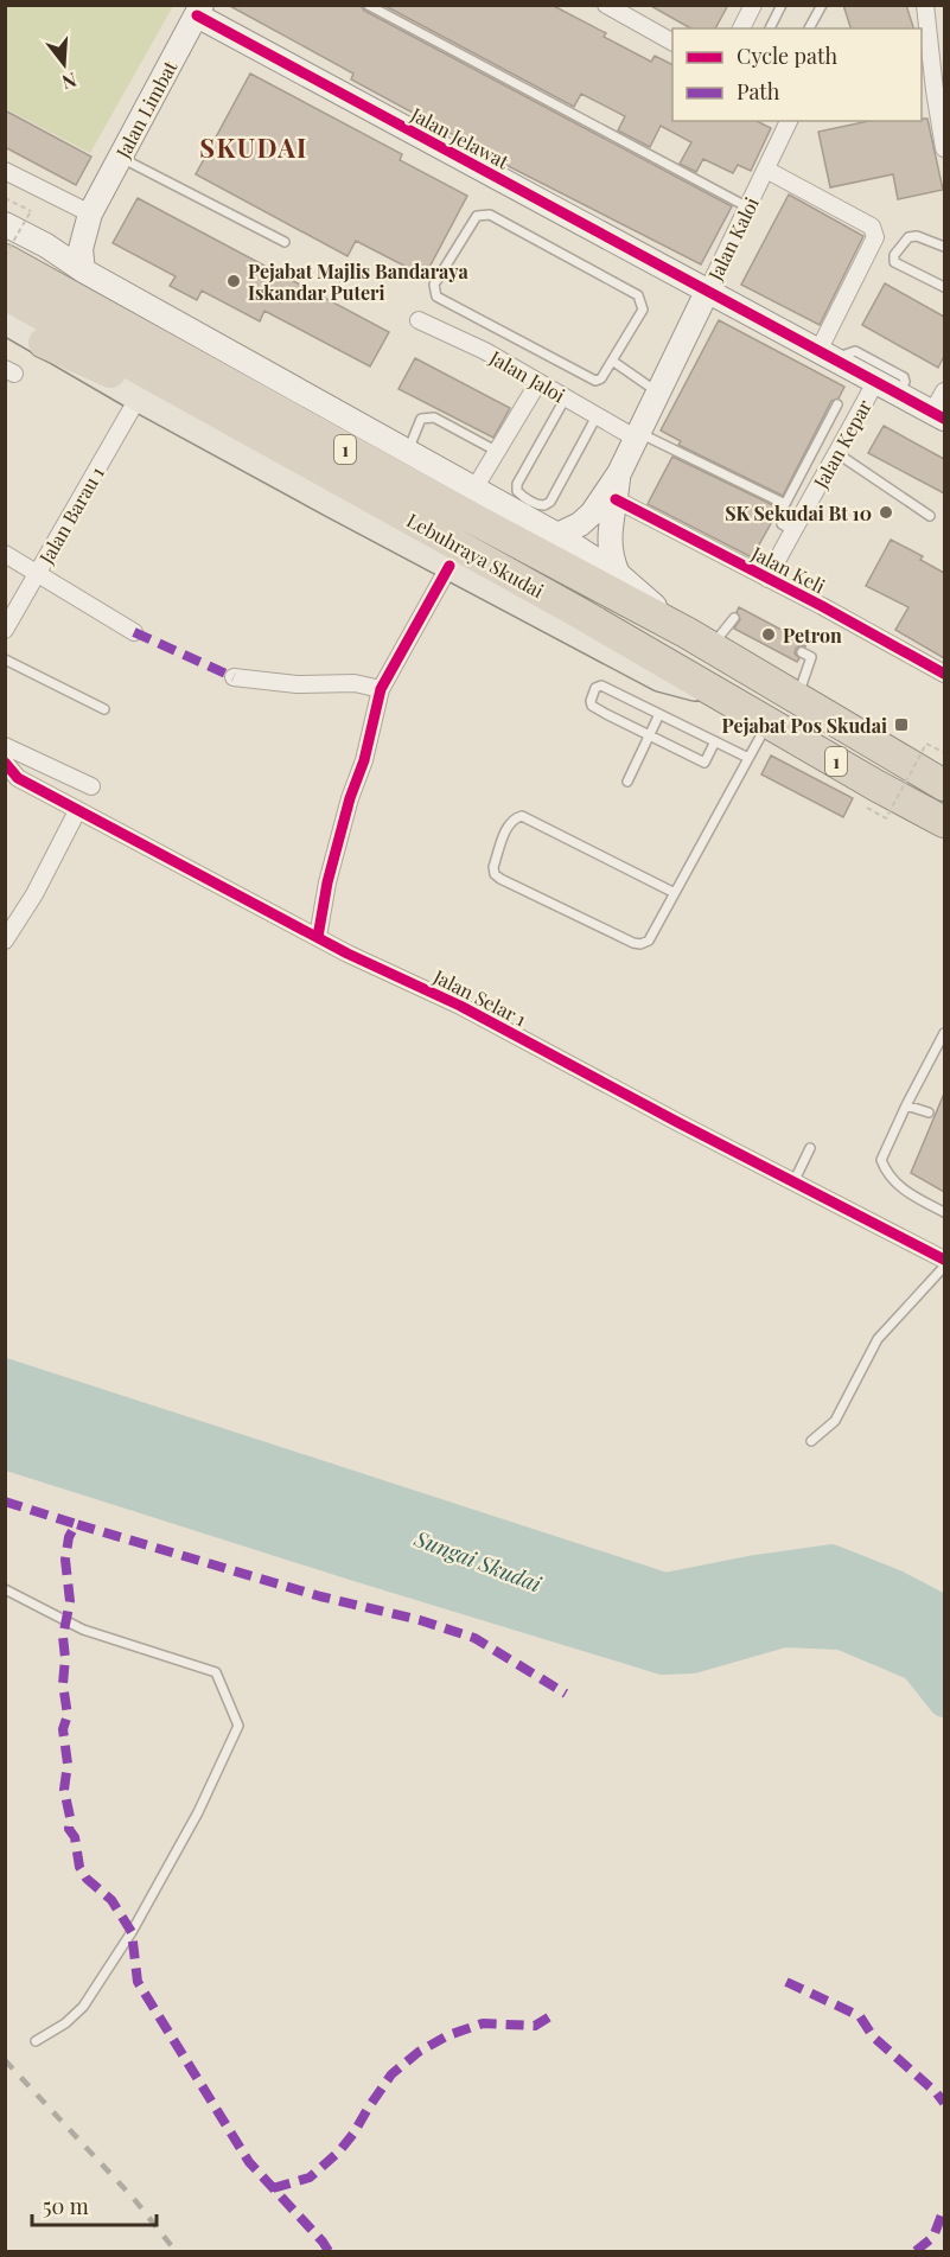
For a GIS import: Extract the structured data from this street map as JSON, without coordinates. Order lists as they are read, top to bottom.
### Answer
{
  "streets": {
    "highway": ["1", "Lebuhraya Skudai"],
    "street": [
      "Jalan Limbat",
      "Jalan Jelawat",
      "Jalan Kaloi",
      "Jalan Jaloi",
      "Jalan Kepar",
      "Jalan Barau 1",
      "Jalan Keli",
      "Jalan Selar 1"
    ]
  },
  "crossings": [
    ["Jalan Limbat", "Jalan Jelawat"],
    ["Jalan Jelawat", "Jalan Kaloi"],
    ["Jalan Jelawat", "Jalan Kepar"],
    ["Jalan Kaloi", "Jalan Jaloi"],
    ["Jalan Kaloi", "Jalan Keli"],
    ["Jalan Kepar", "Jalan Keli"]
  ],
  "districts": ["SKUDAI"],
  "water": ["Sungai Skudai"],
  "places": {
    "other": ["Pejabat Majlis Bandaraya Iskandar Puteri", "SK Sekudai Bt 10", "Petron"],
    "transit": ["Pejabat Pos Skudai"]
  },
  "legend": ["Cycle path", "Path"],
  "scale_bar": "50 m",
  "north": "bottom"
}
